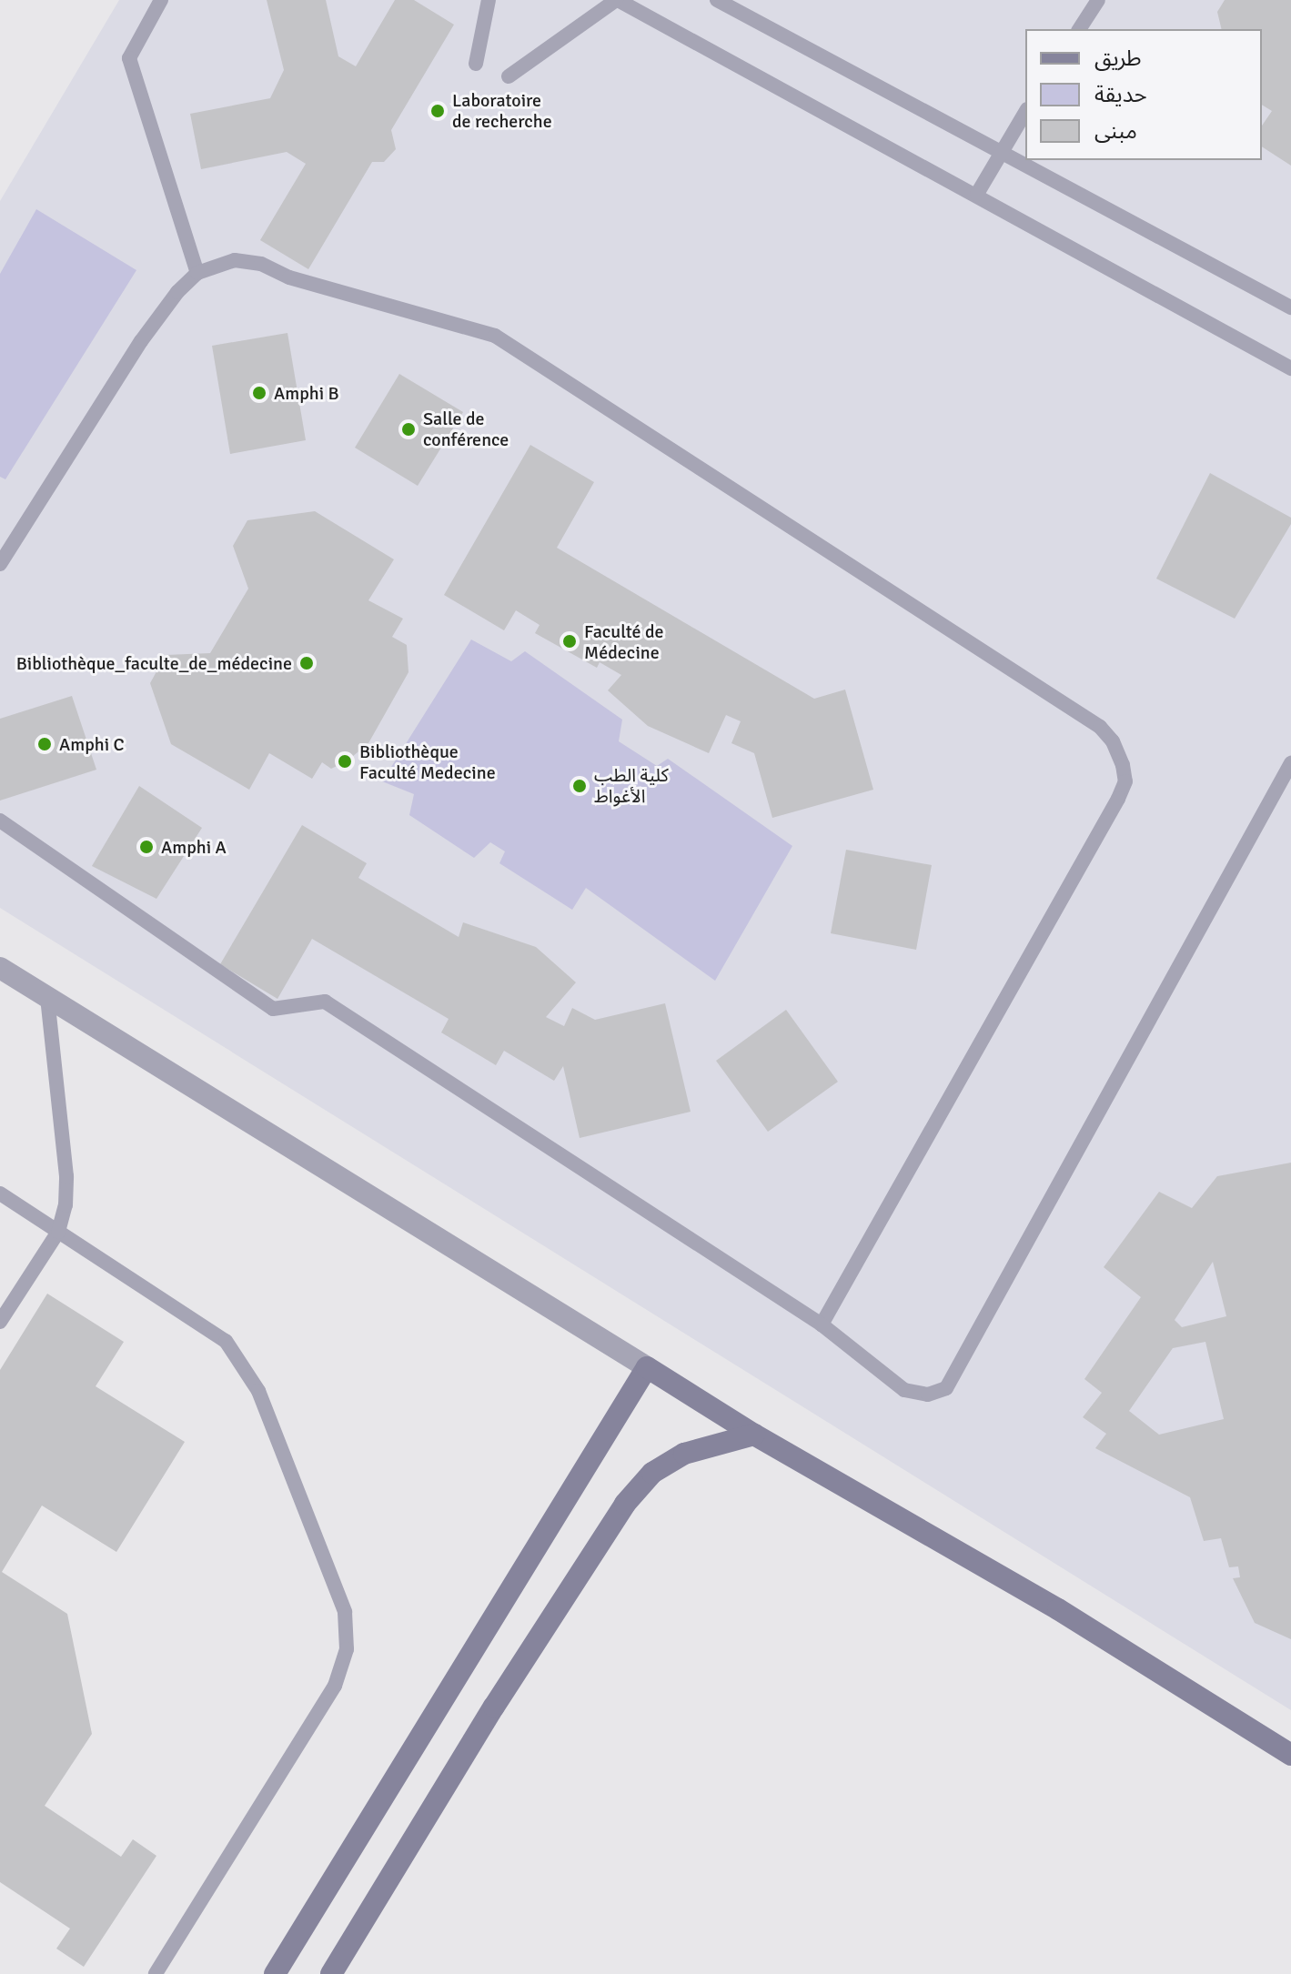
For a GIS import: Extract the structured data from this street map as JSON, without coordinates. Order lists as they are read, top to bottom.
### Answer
{
  "places": [
    "Laboratoire de recherche",
    "Amphi B",
    "Salle de conférence",
    "Faculté de Médecine",
    "Bibliothèque_faculte_de_médecine",
    "Amphi C",
    "Bibliothèque Faculté Medecine",
    "كلية الطب الأغواط",
    "Amphi A"
  ],
  "legend": ["طريق", "حديقة", "مبنى"]
}
